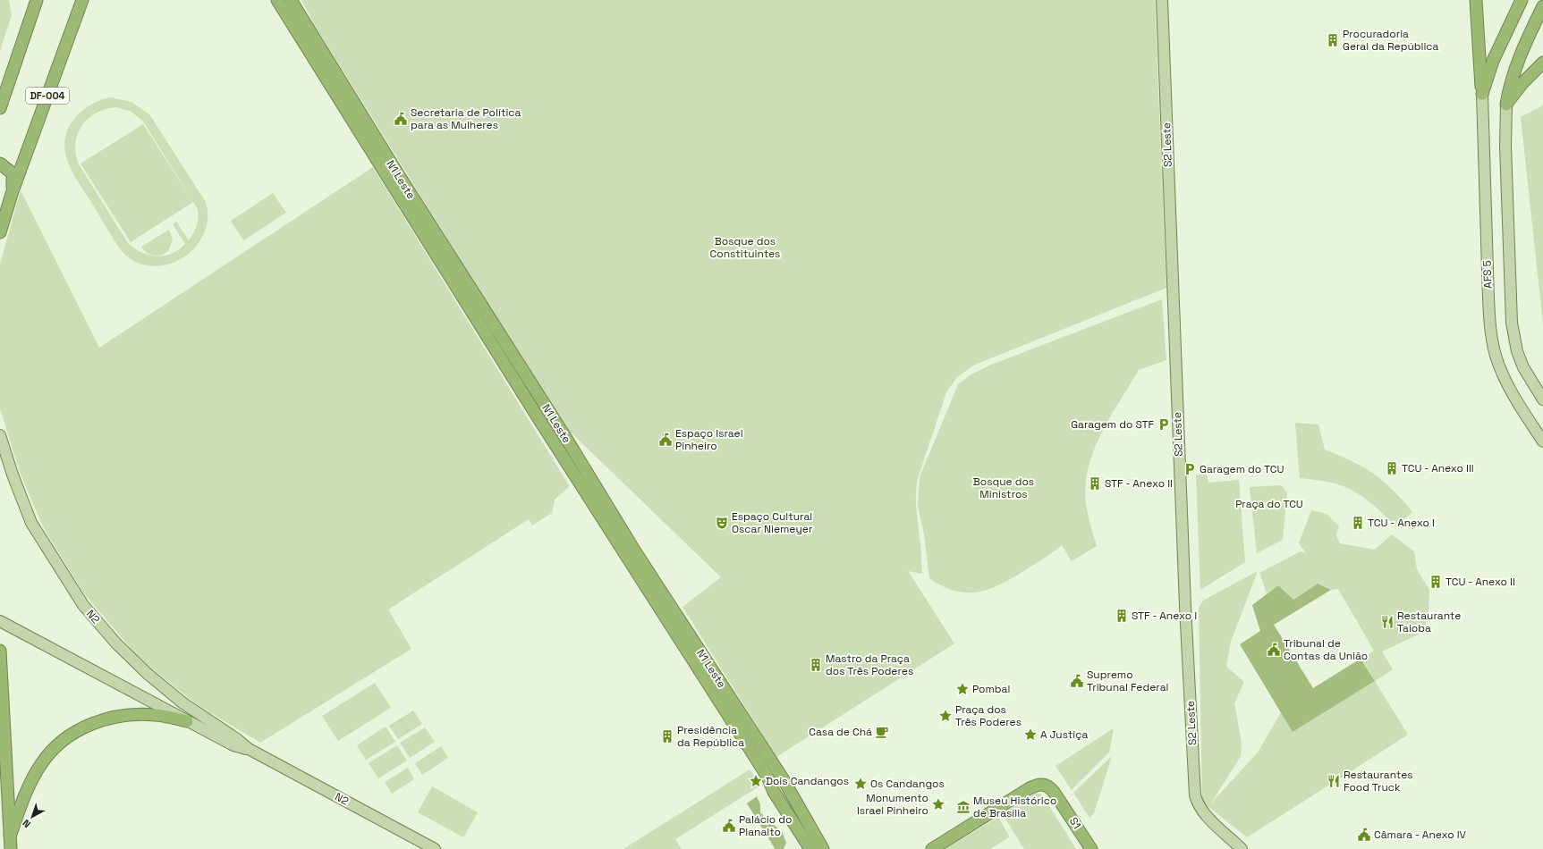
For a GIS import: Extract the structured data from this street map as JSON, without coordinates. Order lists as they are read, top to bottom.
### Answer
{
  "streets": {
    "highway": ["DF-004", "N1 Leste", "S1"],
    "main road": ["S2 Leste", "AFS 5", "N2"]
  },
  "parks": ["Bosque dos Constituintes", "Bosque dos Ministros", "Praça do TCU"],
  "places": {
    "building": [
      "Procuradoria Geral da República",
      "TCU - Anexo III",
      "STF - Anexo II",
      "TCU - Anexo I",
      "TCU - Anexo II",
      "STF - Anexo I",
      "Mastro da Praça dos Três Poderes",
      "Presidência da República"
    ],
    "public building": [
      "Secretaria de Política para as Mulheres",
      "Espaço Israel Pinheiro",
      "Tribunal de Contas da União",
      "Supremo Tribunal Federal",
      "Palácio do Planalto",
      "Câmara - Anexo IV"
    ],
    "parking": ["Garagem do STF", "Garagem do TCU"],
    "theatre": ["Espaço Cultural Oscar Niemeyer"],
    "restaurant": ["Restaurante Taioba", "Restaurantes Food Truck"],
    "place": [
      "Pombal",
      "Praça dos Três Poderes",
      "A Justiça",
      "Dois Candangos",
      "Os Candangos",
      "Monumento Israel Pinheiro"
    ],
    "cafe": ["Casa de Chá"],
    "museum": ["Museu Histórico de Brasília"]
  },
  "north": "bottom left"
}
